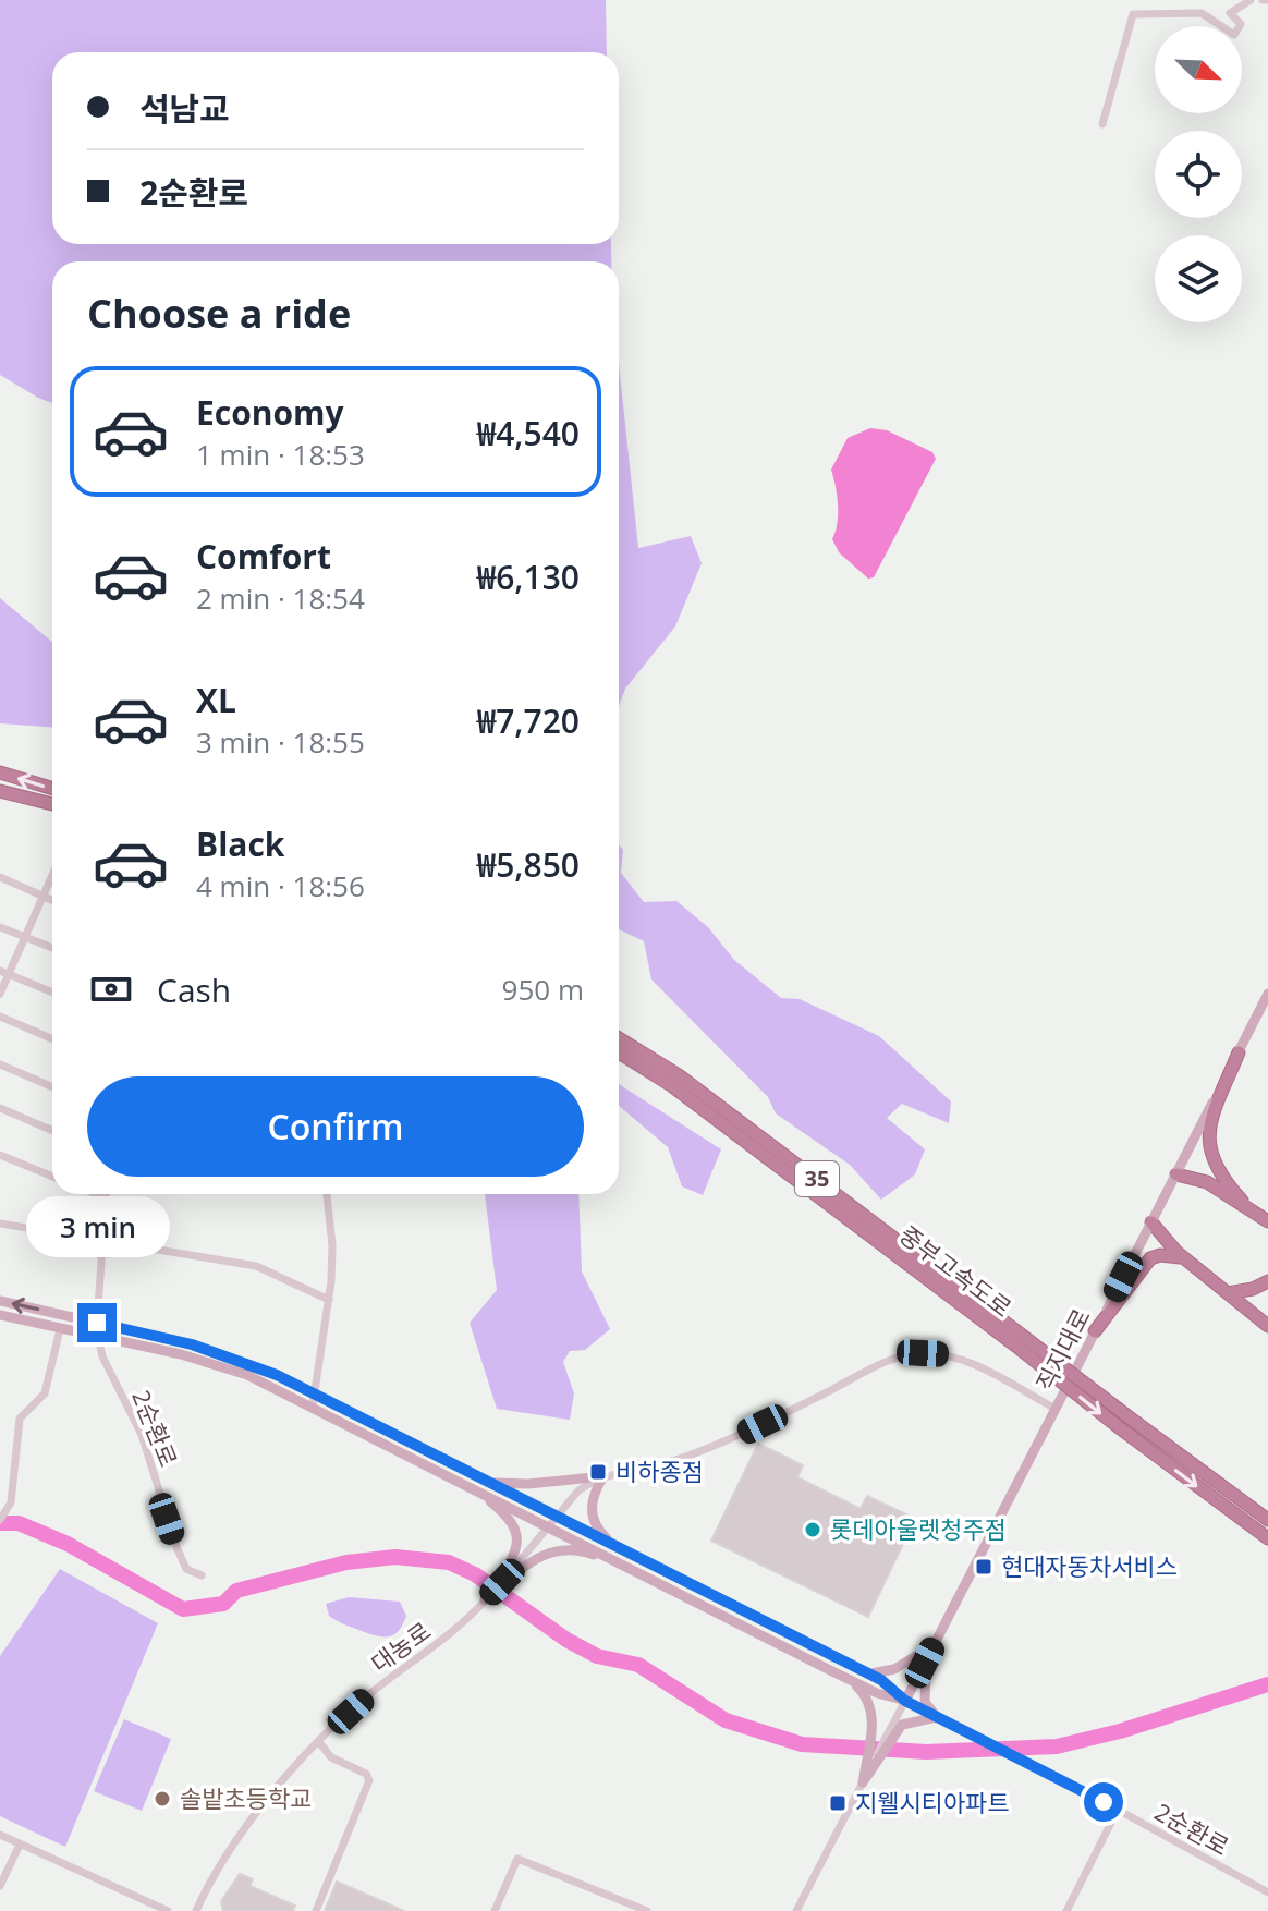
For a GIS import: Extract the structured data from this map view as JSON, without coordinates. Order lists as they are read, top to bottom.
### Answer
{
  "streets": {
    "highway": ["35", "중부고속도로"],
    "main road": ["직지대로"],
    "street": ["2순환로", "대농로"]
  },
  "places": {
    "transit": ["비하종점", "현대자동차서비스", "지웰시티아파트"],
    "other": ["롯데아울렛청주점", "솔밭초등학교"]
  },
  "north": "bottom right",
  "page": {
    "banner": ["석남교", "2순환로"],
    "heading": "Choose a ride",
    "list": [
      {
        "name": "Economy",
        "note": "1 min · 18:53",
        "value": "₩4,540"
      },
      {
        "name": "Comfort",
        "note": "2 min · 18:54",
        "value": "₩6,130"
      },
      {
        "name": "XL",
        "note": "3 min · 18:55",
        "value": "₩7,720"
      },
      {
        "name": "Black",
        "note": "4 min · 18:56",
        "value": "₩5,850"
      }
    ],
    "pay": ["Cash", "950 m"],
    "buttons": "Confirm",
    "bubble": "3 min"
  }
}
